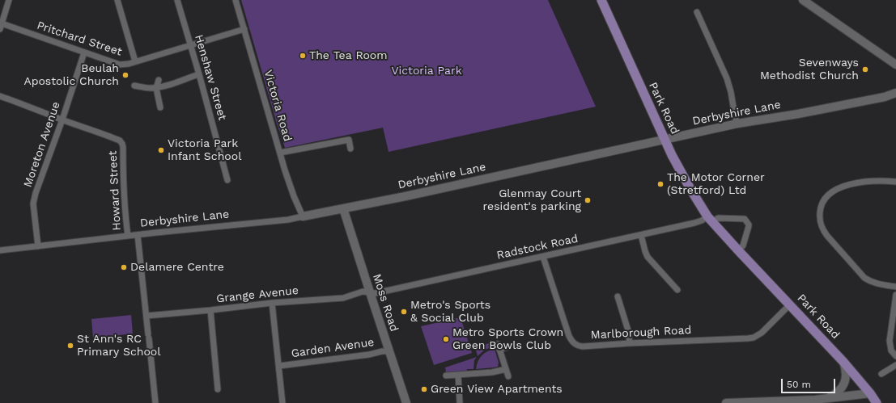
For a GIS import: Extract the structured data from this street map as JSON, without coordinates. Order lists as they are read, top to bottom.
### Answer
{
  "streets": {
    "main road": ["Park Road"],
    "street": [
      "Pritchard Street",
      "Henshaw Street",
      "Victoria Road",
      "Derbyshire Lane",
      "Moreton Avenue",
      "Howard Street",
      "Radstock Road",
      "Grange Avenue",
      "Moss Road",
      "Marlborough Road",
      "Garden Avenue"
    ]
  },
  "crossings": [
    ["Pritchard Street", "Henshaw Street"],
    ["Pritchard Street", "Victoria Road"],
    ["Pritchard Street", "Moreton Avenue"],
    ["Victoria Road", "Derbyshire Lane"],
    ["Park Road", "Derbyshire Lane"],
    ["Park Road", "Radstock Road"],
    ["Park Road", "Marlborough Road"],
    ["Derbyshire Lane", "Moreton Avenue"],
    ["Derbyshire Lane", "Howard Street"],
    ["Derbyshire Lane", "Moss Road"],
    ["Moreton Avenue", "Howard Street"],
    ["Radstock Road", "Grange Avenue"],
    ["Radstock Road", "Moss Road"],
    ["Radstock Road", "Marlborough Road"],
    ["Grange Avenue", "Moss Road"],
    ["Moss Road", "Garden Avenue"]
  ],
  "parks": ["Victoria Park"],
  "places": [
    "The Tea Room",
    "Sevenways Methodist Church",
    "Beulah Apostolic Church",
    "Victoria Park Infant School",
    "The Motor Corner (Stretford) Ltd",
    "Glenmay Court resident's parking",
    "Delamere Centre",
    "Metro's Sports & Social Club",
    "Metro Sports Crown Green Bowls Club",
    "St Ann's RC Primary School",
    "Green View Apartments"
  ],
  "scale_bar": "50 m"
}
